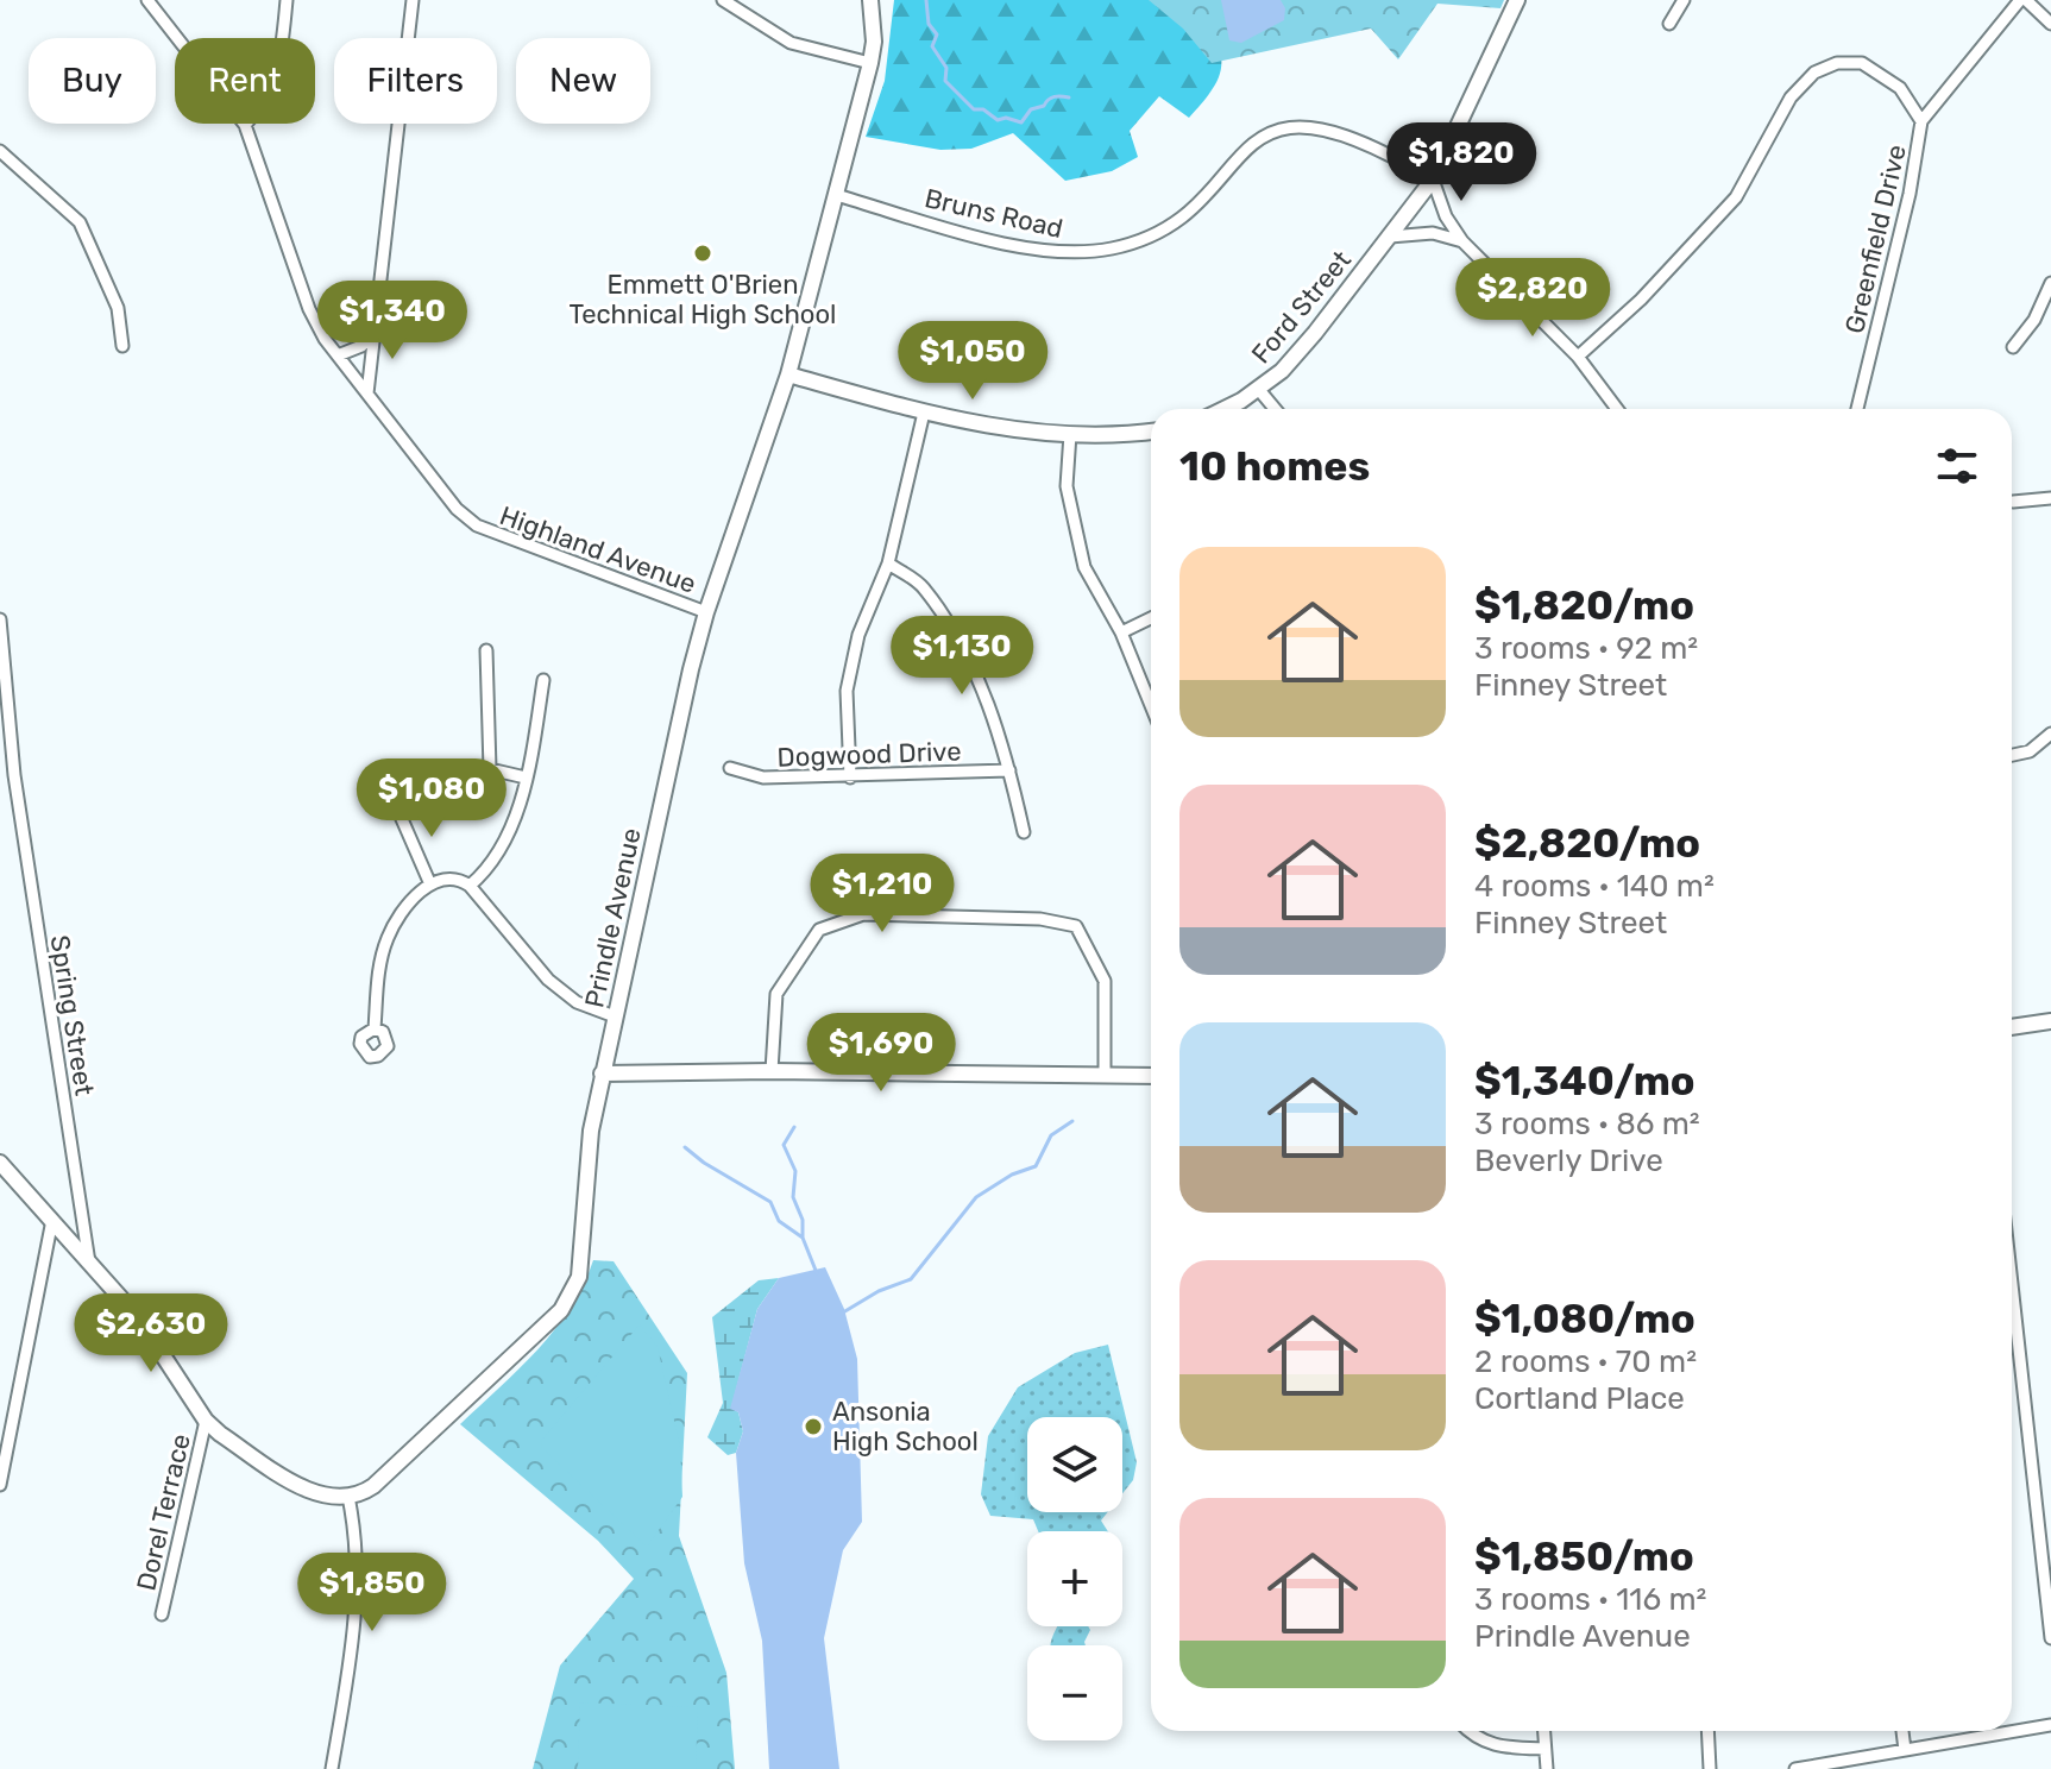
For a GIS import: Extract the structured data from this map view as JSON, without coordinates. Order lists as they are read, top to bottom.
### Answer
{
  "streets": {
    "main road": ["Ford Street", "Prindle Avenue"],
    "street": [
      "Bruns Road",
      "Greenfield Drive",
      "Highland Avenue",
      "Dogwood Drive",
      "Spring Street",
      "Dorel Terrace"
    ]
  },
  "crossings": [
    ["Bruns Road", "Ford Street"],
    ["Bruns Road", "Prindle Avenue"],
    ["Highland Avenue", "Prindle Avenue"]
  ],
  "places": ["Emmett O'Brien Technical High School", "Ansonia High School"],
  "page": {
    "chip": [
      "Buy",
      "Rent",
      "Filters",
      "New"
    ],
    "price": [
      "$1,820",
      "$2,820",
      "$1,340",
      "$1,050",
      "$1,130",
      "$1,080",
      "$1,210",
      "$1,690",
      "$2,630",
      "$1,850"
    ],
    "heading": "10 homes",
    "list": [
      {
        "name": "$1,820/mo",
        "note": "3 rooms · 92 m² · Finney Street"
      },
      {
        "name": "$2,820/mo",
        "note": "4 rooms · 140 m² · Finney Street"
      },
      {
        "name": "$1,340/mo",
        "note": "3 rooms · 86 m² · Beverly Drive"
      },
      {
        "name": "$1,080/mo",
        "note": "2 rooms · 70 m² · Cortland Place"
      },
      {
        "name": "$1,850/mo",
        "note": "3 rooms · 116 m² · Prindle Avenue"
      }
    ],
    "map_buttons": ["+", "−"]
  }
}
